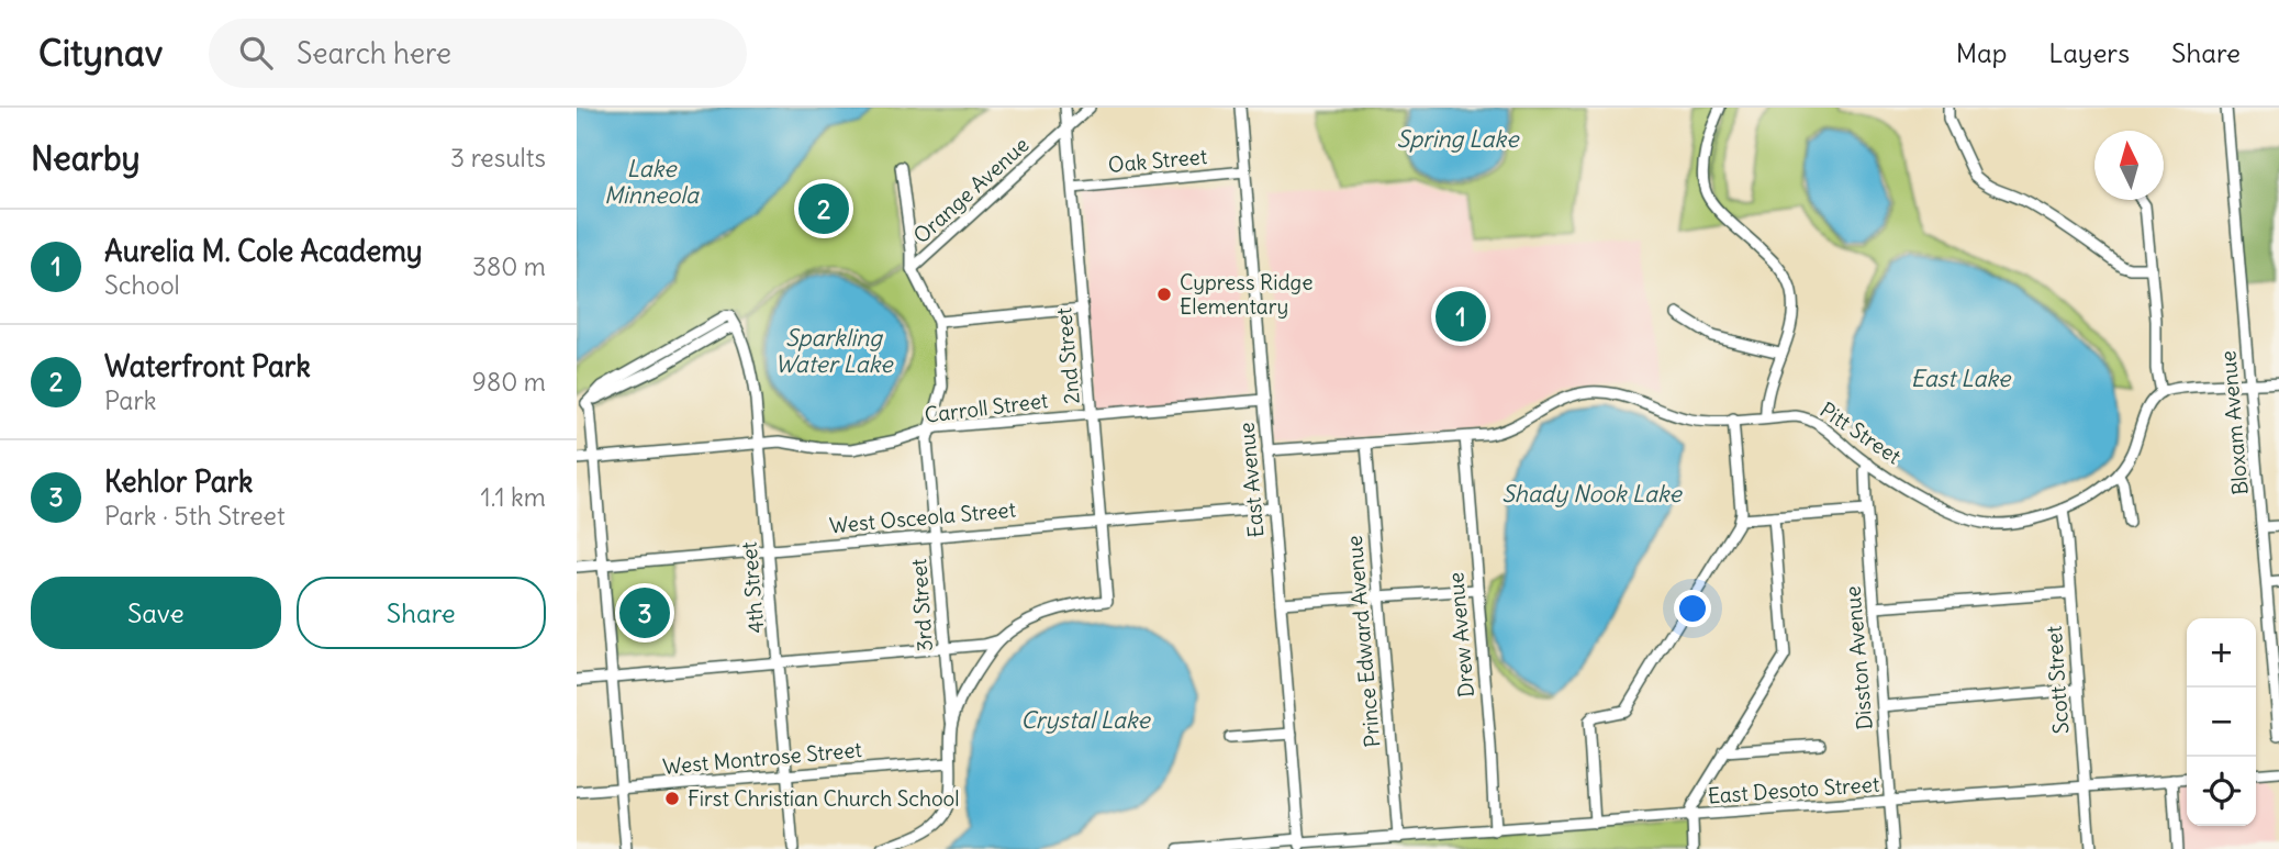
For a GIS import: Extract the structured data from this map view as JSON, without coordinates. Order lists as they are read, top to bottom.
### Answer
{
  "streets": {
    "street": [
      "Oak Street",
      "Orange Avenue",
      "2nd Street",
      "Carroll Street",
      "Bloxam Avenue",
      "Pitt Street",
      "East Avenue",
      "West Osceola Street",
      "4th Street",
      "3rd Street",
      "Drew Avenue",
      "Prince Edward Avenue",
      "Disston Avenue",
      "Scott Street",
      "West Montrose Street",
      "East Desoto Street"
    ]
  },
  "crossings": [
    ["Oak Street", "2nd Street"],
    ["Oak Street", "East Avenue"],
    ["Orange Avenue", "2nd Street"],
    ["Orange Avenue", "3rd Street"],
    ["2nd Street", "Carroll Street"],
    ["2nd Street", "West Osceola Street"],
    ["Carroll Street", "East Avenue"],
    ["Carroll Street", "4th Street"],
    ["Carroll Street", "3rd Street"],
    ["Pitt Street", "East Avenue"],
    ["Pitt Street", "Drew Avenue"],
    ["Pitt Street", "Prince Edward Avenue"],
    ["Pitt Street", "Disston Avenue"],
    ["Pitt Street", "Scott Street"],
    ["East Avenue", "West Osceola Street"],
    ["East Avenue", "East Desoto Street"],
    ["West Osceola Street", "4th Street"],
    ["West Osceola Street", "3rd Street"],
    ["4th Street", "West Montrose Street"],
    ["Drew Avenue", "East Desoto Street"],
    ["Prince Edward Avenue", "East Desoto Street"],
    ["Disston Avenue", "East Desoto Street"],
    ["Scott Street", "East Desoto Street"]
  ],
  "water": [
    "Spring Lake",
    "Lake Minneola",
    "Sparkling Water Lake",
    "East Lake",
    "Shady Nook Lake",
    "Crystal Lake"
  ],
  "places": ["Cypress Ridge Elementary", "First Christian Church School"],
  "north": "top",
  "page": {
    "header": "Citynav",
    "search": "Search here",
    "nav": ["Map", "Layers", "Share"],
    "heading": ["Nearby", "3 results"],
    "pins": ["2", "1", "3"],
    "list": [
      {
        "mark": "1",
        "name": "Aurelia M. Cole Academy",
        "note": "School",
        "value": "380 m"
      },
      {
        "mark": "2",
        "name": "Waterfront Park",
        "note": "Park",
        "value": "980 m"
      },
      {
        "mark": "3",
        "name": "Kehlor Park",
        "note": "Park · 5th Street",
        "value": "1.1 km"
      }
    ],
    "buttons": ["Save", "Share"],
    "map_buttons": ["+", "−"]
  }
}
